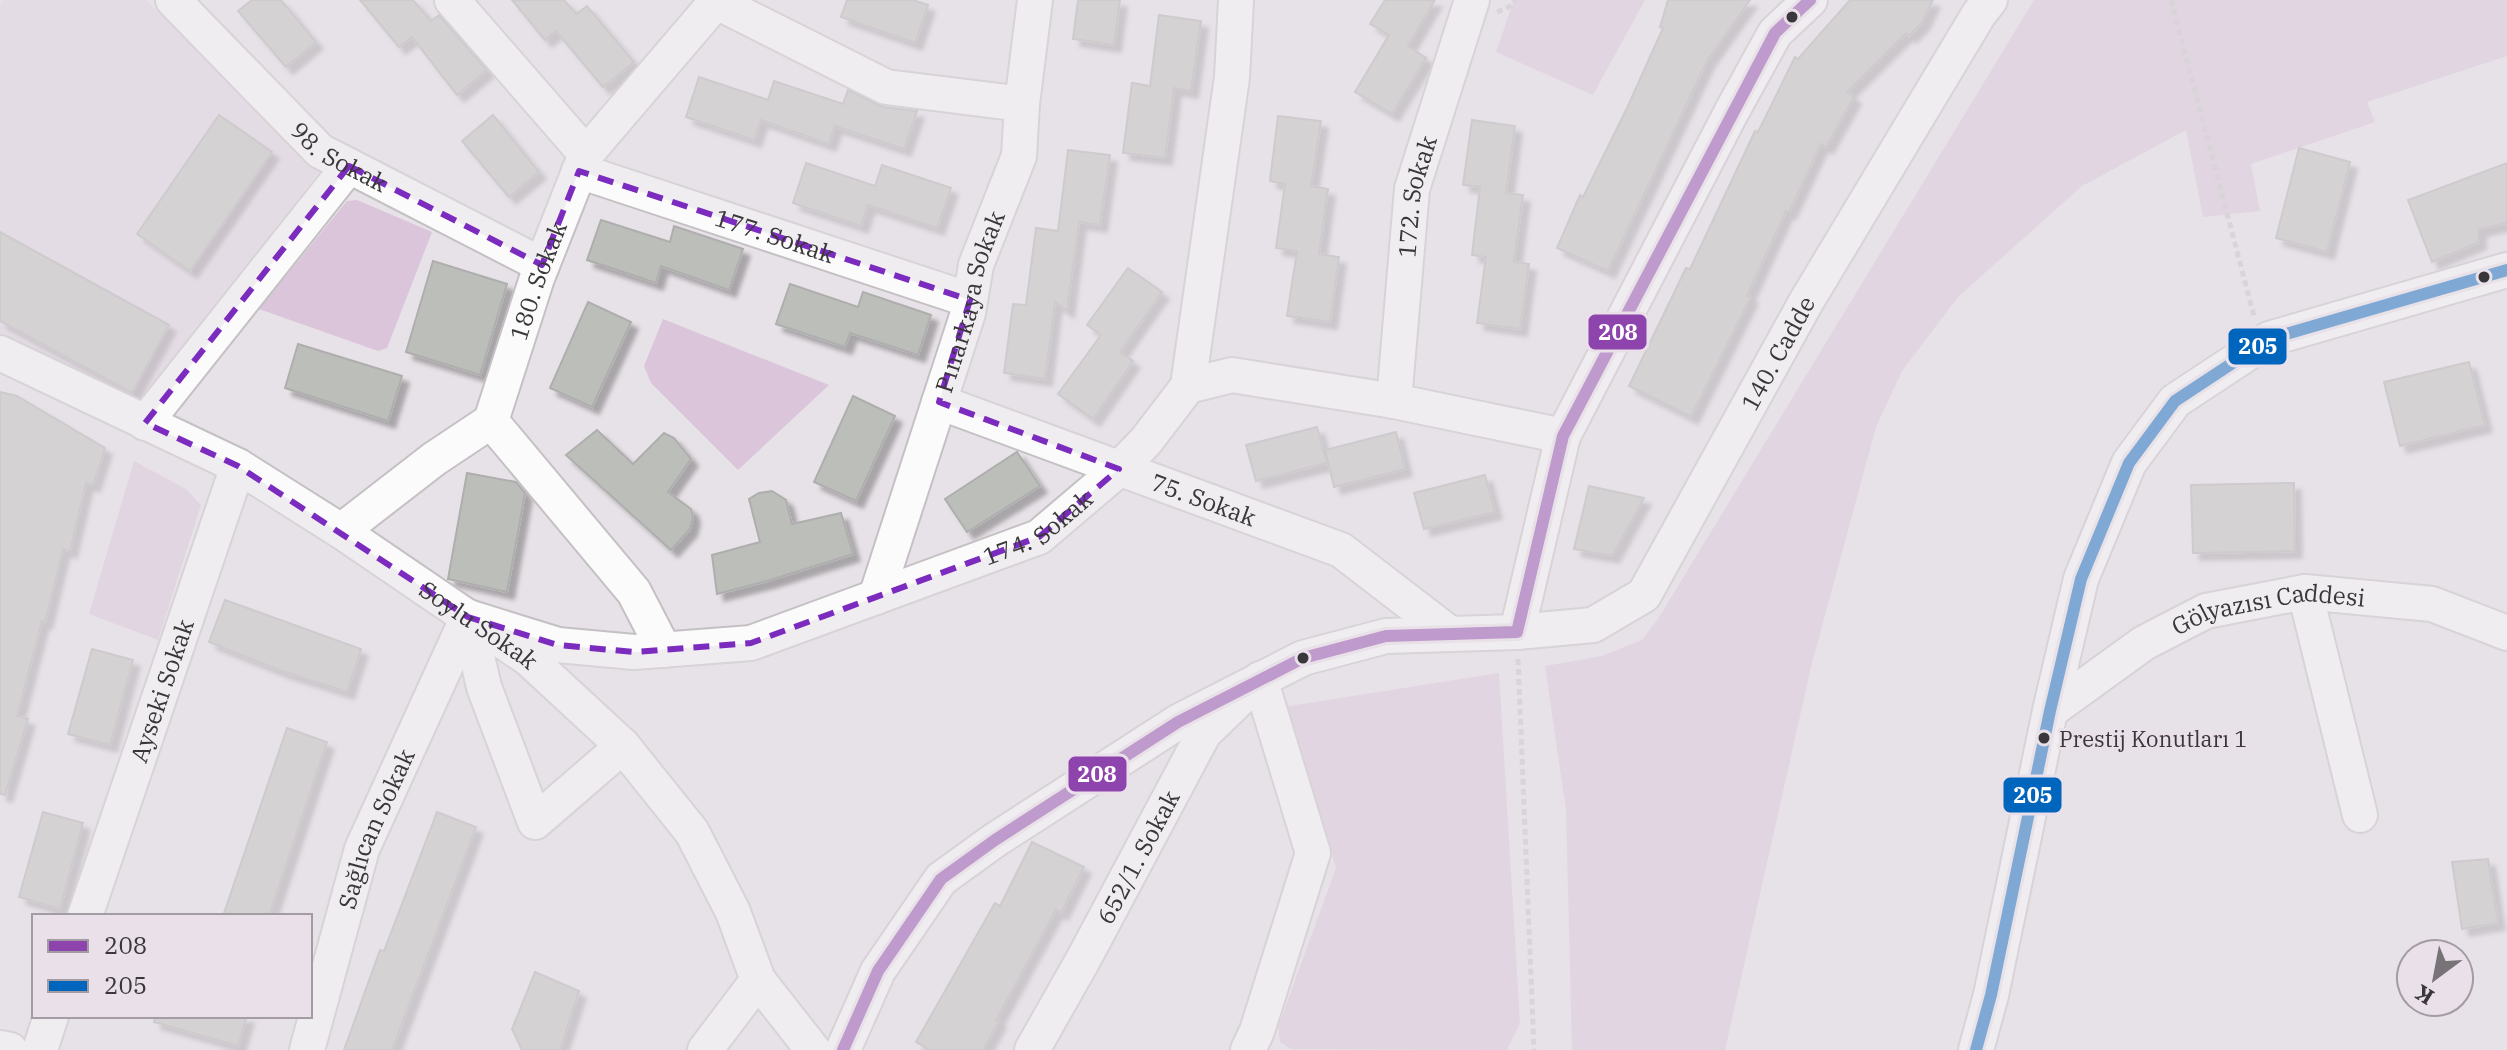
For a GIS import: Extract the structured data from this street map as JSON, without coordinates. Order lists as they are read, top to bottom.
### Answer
{
  "streets": {
    "street": [
      "98. Sokak",
      "172. Sokak",
      "177. Sokak",
      "180. Sokak",
      "Pınarkaya Sokak",
      "140. Cadde",
      "75. Sokak",
      "174. Sokak",
      "Gölyazısı Caddesi",
      "Soylu Sokak",
      "Ayseki Sokak",
      "Sağlıcan Sokak",
      "652/1. Sokak"
    ]
  },
  "crossings": [
    ["98. Sokak", "180. Sokak"],
    ["177. Sokak", "180. Sokak"],
    ["177. Sokak", "Pınarkaya Sokak"],
    ["Pınarkaya Sokak", "75. Sokak"],
    ["Pınarkaya Sokak", "174. Sokak"],
    ["140. Cadde", "75. Sokak"],
    ["140. Cadde", "652/1. Sokak"],
    ["75. Sokak", "174. Sokak"],
    ["174. Sokak", "Soylu Sokak"],
    ["174. Sokak", "Sağlıcan Sokak"],
    ["Soylu Sokak", "Ayseki Sokak"],
    ["Soylu Sokak", "Sağlıcan Sokak"]
  ],
  "places": ["Prestij Konutları 1"],
  "lines": ["transit line 208", "transit line 205"],
  "legend": ["208", "205"],
  "north": "bottom left"
}
